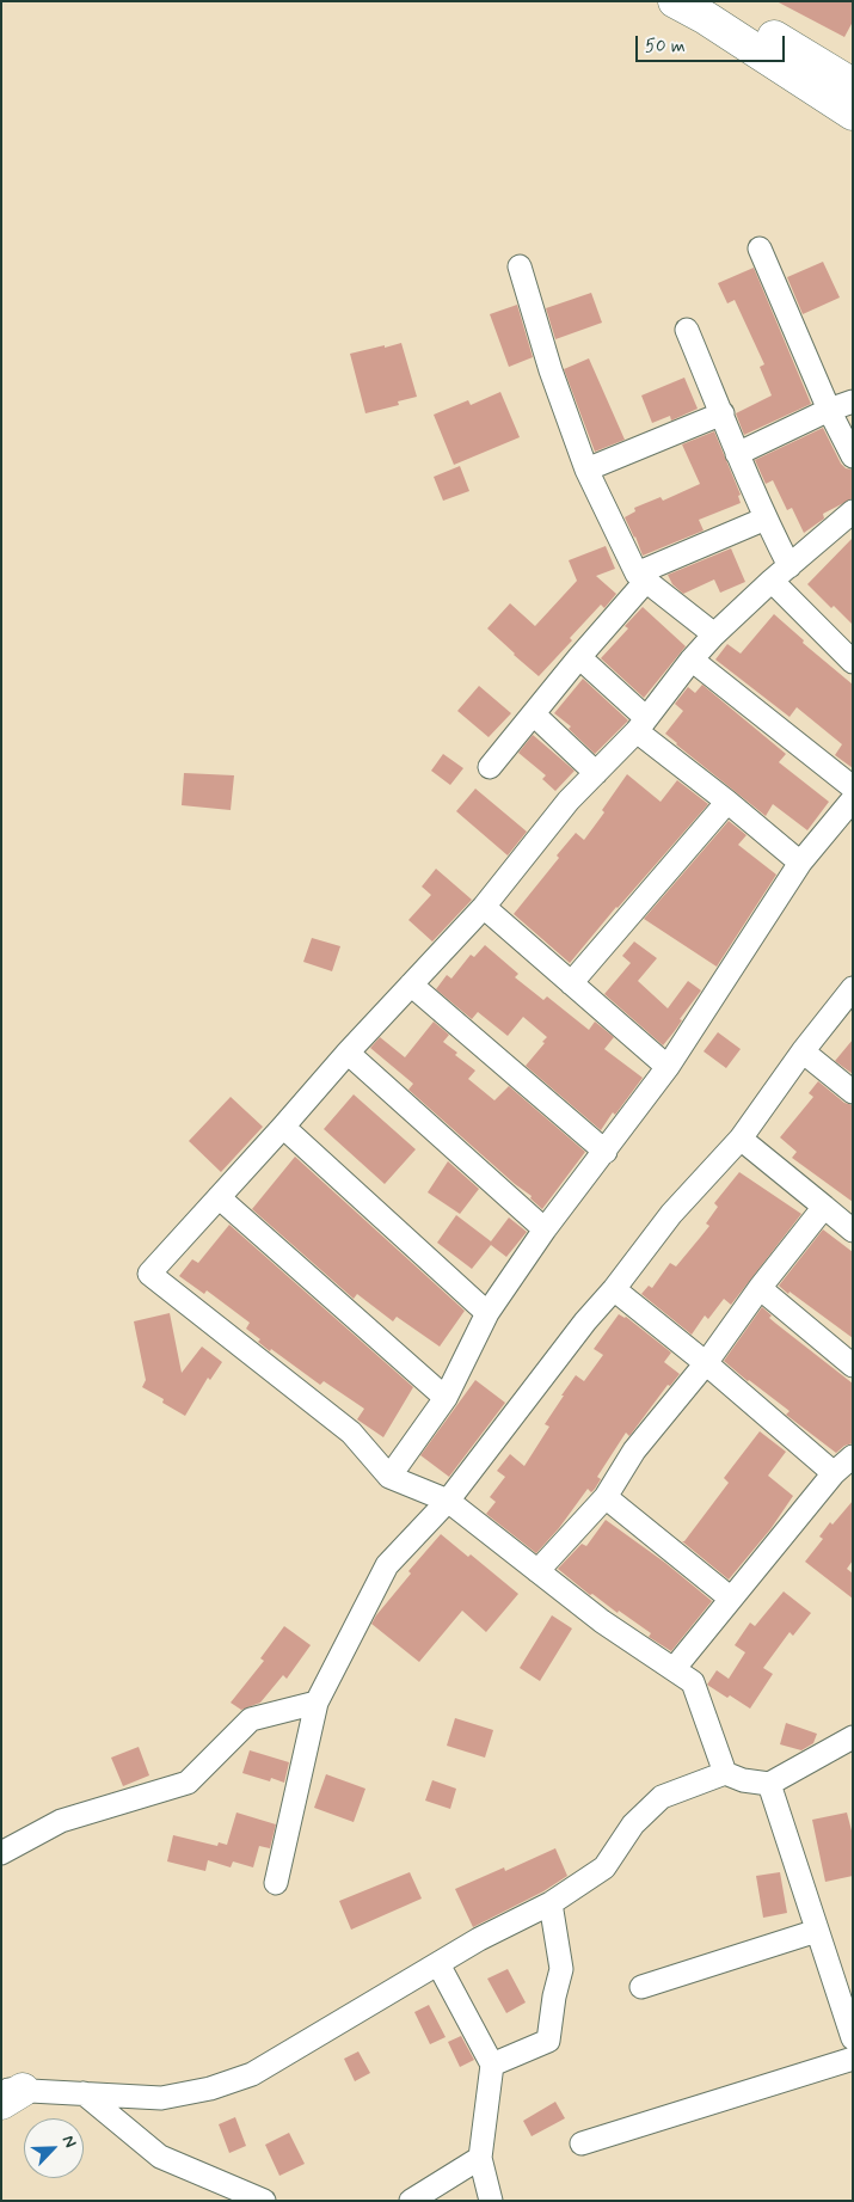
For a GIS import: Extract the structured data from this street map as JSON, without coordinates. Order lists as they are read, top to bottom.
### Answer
{
  "scale_bar": "50 m",
  "north": "top right"
}
